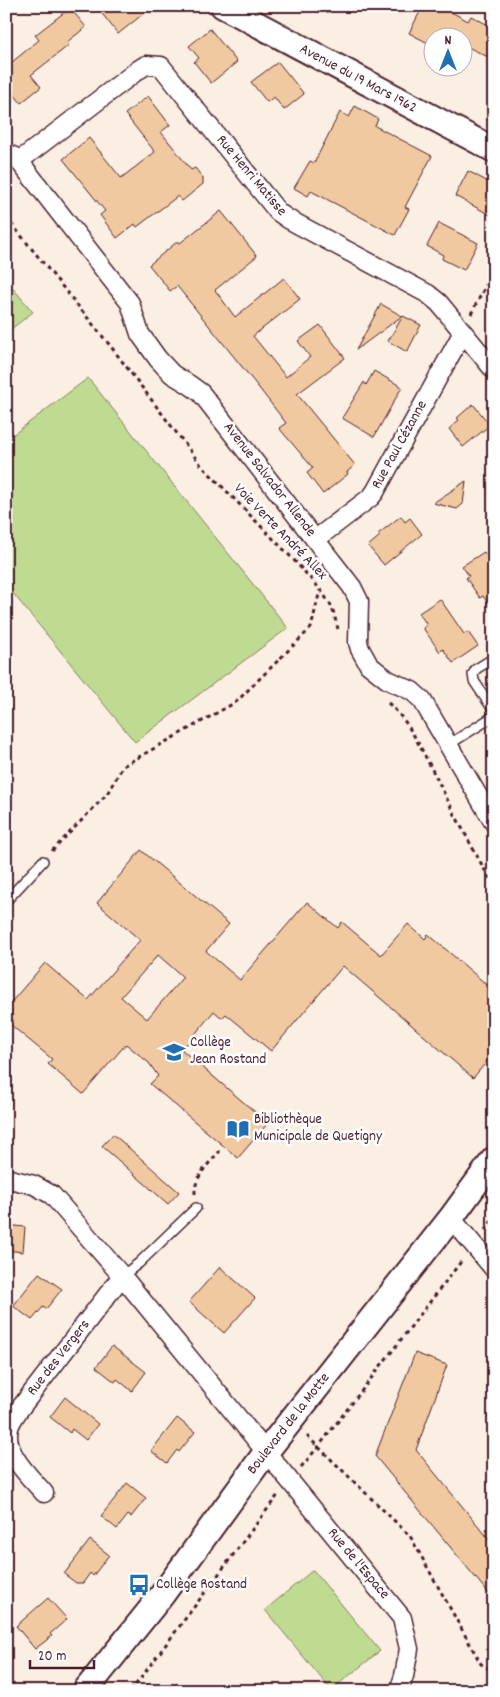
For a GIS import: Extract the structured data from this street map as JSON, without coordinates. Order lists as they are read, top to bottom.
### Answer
{
  "streets": {
    "street": [
      "Avenue du 19 Mars 1962",
      "Rue Henri Matisse",
      "Rue Paul Cézanne",
      "Avenue Salvador Allende",
      "Rue des Vergers",
      "Boulevard de la Motte",
      "Rue de l'Espace"
    ],
    "path": ["Voie Verte André Allex"]
  },
  "crossings": [
    ["Rue Henri Matisse", "Rue Paul Cézanne"],
    ["Rue Henri Matisse", "Avenue Salvador Allende"],
    ["Rue Paul Cézanne", "Avenue Salvador Allende"],
    ["Boulevard de la Motte", "Rue de l'Espace"]
  ],
  "places": {
    "school or university": ["Collège Jean Rostand"],
    "library": ["Bibliothèque Municipale de Quetigny"],
    "bus stop": ["Collège Rostand"]
  },
  "scale_bar": "20 m",
  "north": "top"
}
